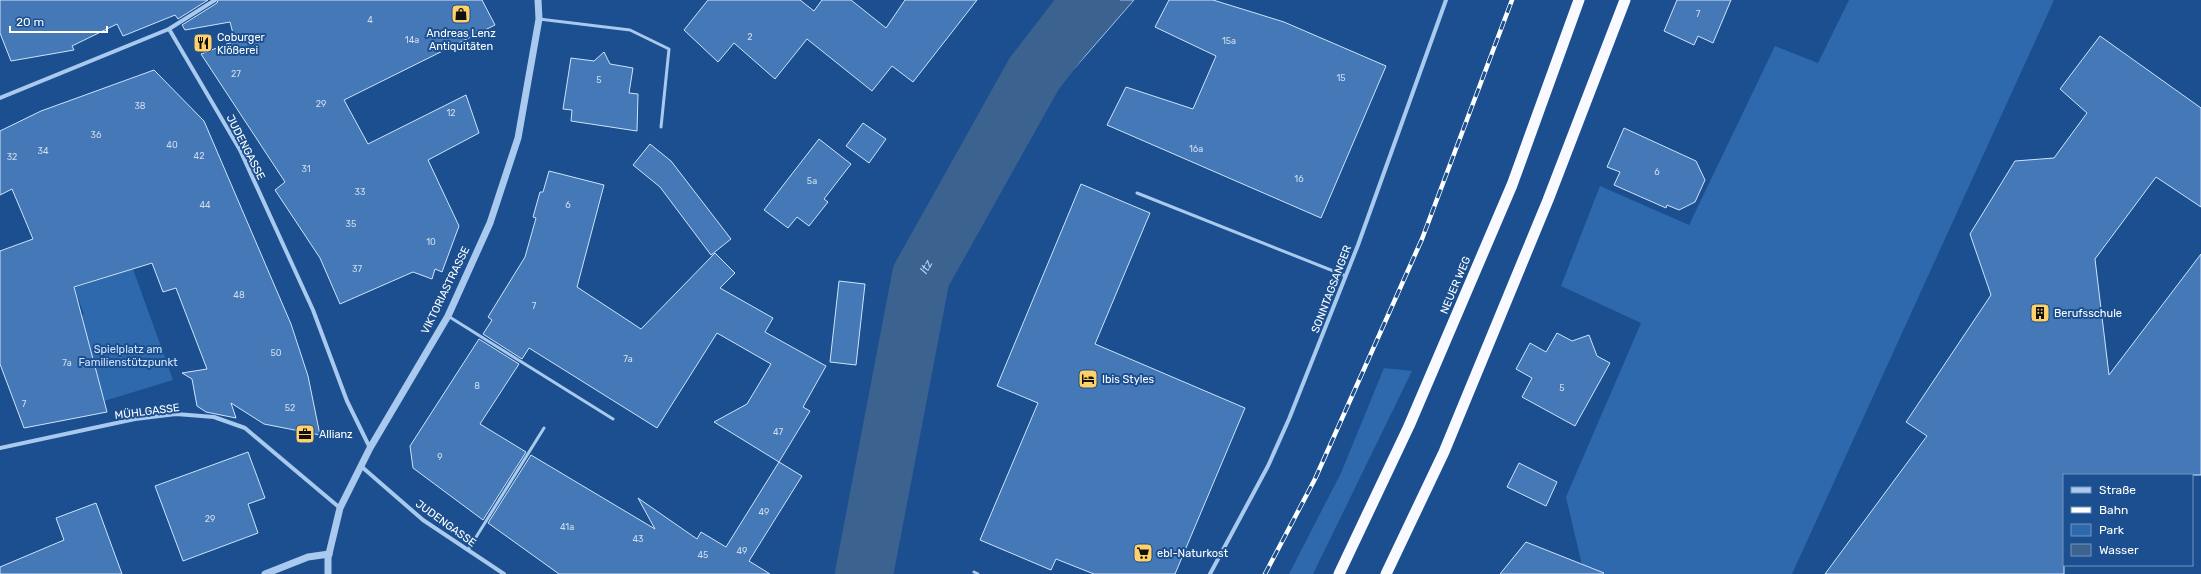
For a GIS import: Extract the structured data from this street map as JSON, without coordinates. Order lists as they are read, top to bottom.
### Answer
{
  "streets": {
    "highway": ["NEUER WEG"],
    "street": [
      "JUDENGASSE",
      "SONNTAGSANGER",
      "VIKTORIASTRASSE",
      "MÜHLGASSE"
    ]
  },
  "crossings": [
    ["JUDENGASSE", "VIKTORIASTRASSE"],
    ["VIKTORIASTRASSE", "MÜHLGASSE"]
  ],
  "water": ["Itz"],
  "parks": ["Spielplatz am Familienstützpunkt"],
  "places": {
    "shop": ["Andreas Lenz Antiquitäten"],
    "restaurant": ["Coburger Klößerei"],
    "building": ["Berufsschule"],
    "hotel": ["Ibis Styles"],
    "office": ["Allianz"],
    "supermarket": ["ebl-Naturkost"]
  },
  "house_numbers": [
    "7",
    "4",
    "2",
    "14a",
    "15a",
    "27",
    "15",
    "5",
    "29",
    "38",
    "12",
    "36",
    "40",
    "16a",
    "34",
    "42",
    "32",
    "31",
    "6",
    "16",
    "5a",
    "33",
    "44",
    "6",
    "35",
    "10",
    "37",
    "48",
    "7",
    "50",
    "7a",
    "7a",
    "8",
    "5",
    "7",
    "52",
    "47",
    "9",
    "49",
    "29",
    "41a",
    "43",
    "49",
    "45"
  ],
  "legend": [
    "Straße",
    "Bahn",
    "Park",
    "Wasser"
  ],
  "scale_bar": "20 m"
}
